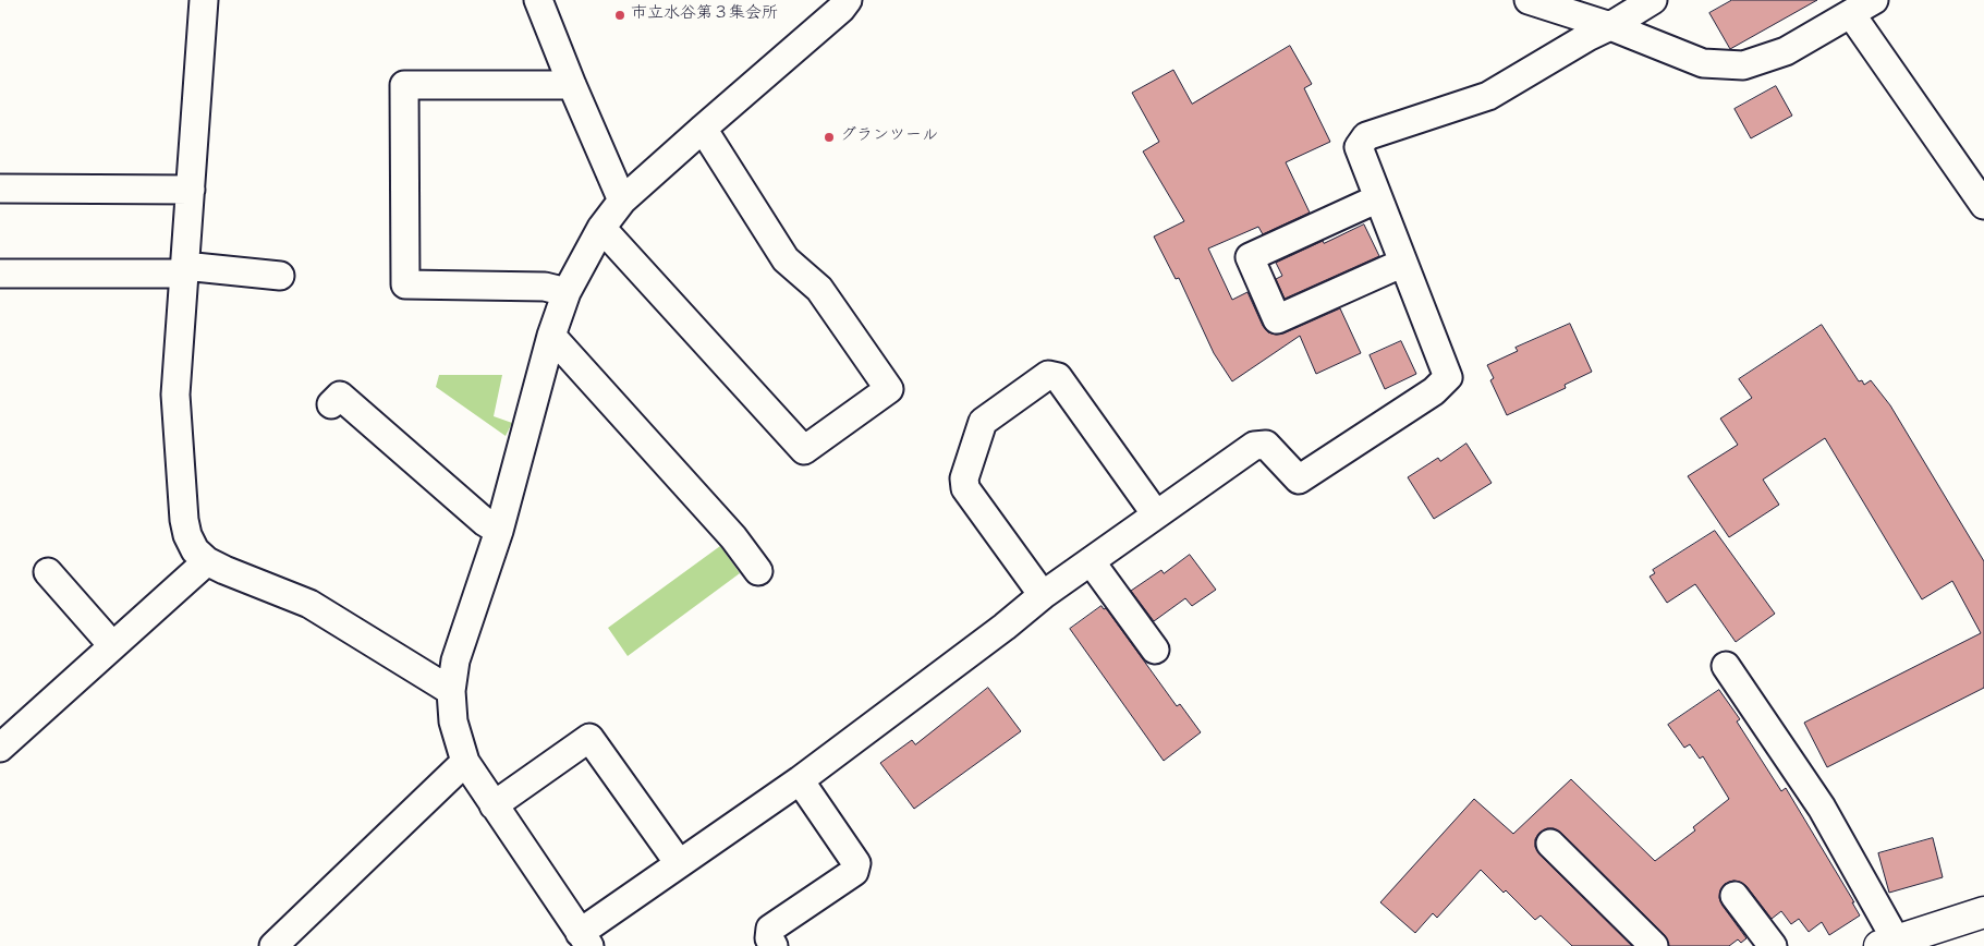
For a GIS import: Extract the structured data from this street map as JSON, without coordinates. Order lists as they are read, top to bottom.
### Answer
{
  "places": ["市立水谷第３集会所", "グランツール"]
}
